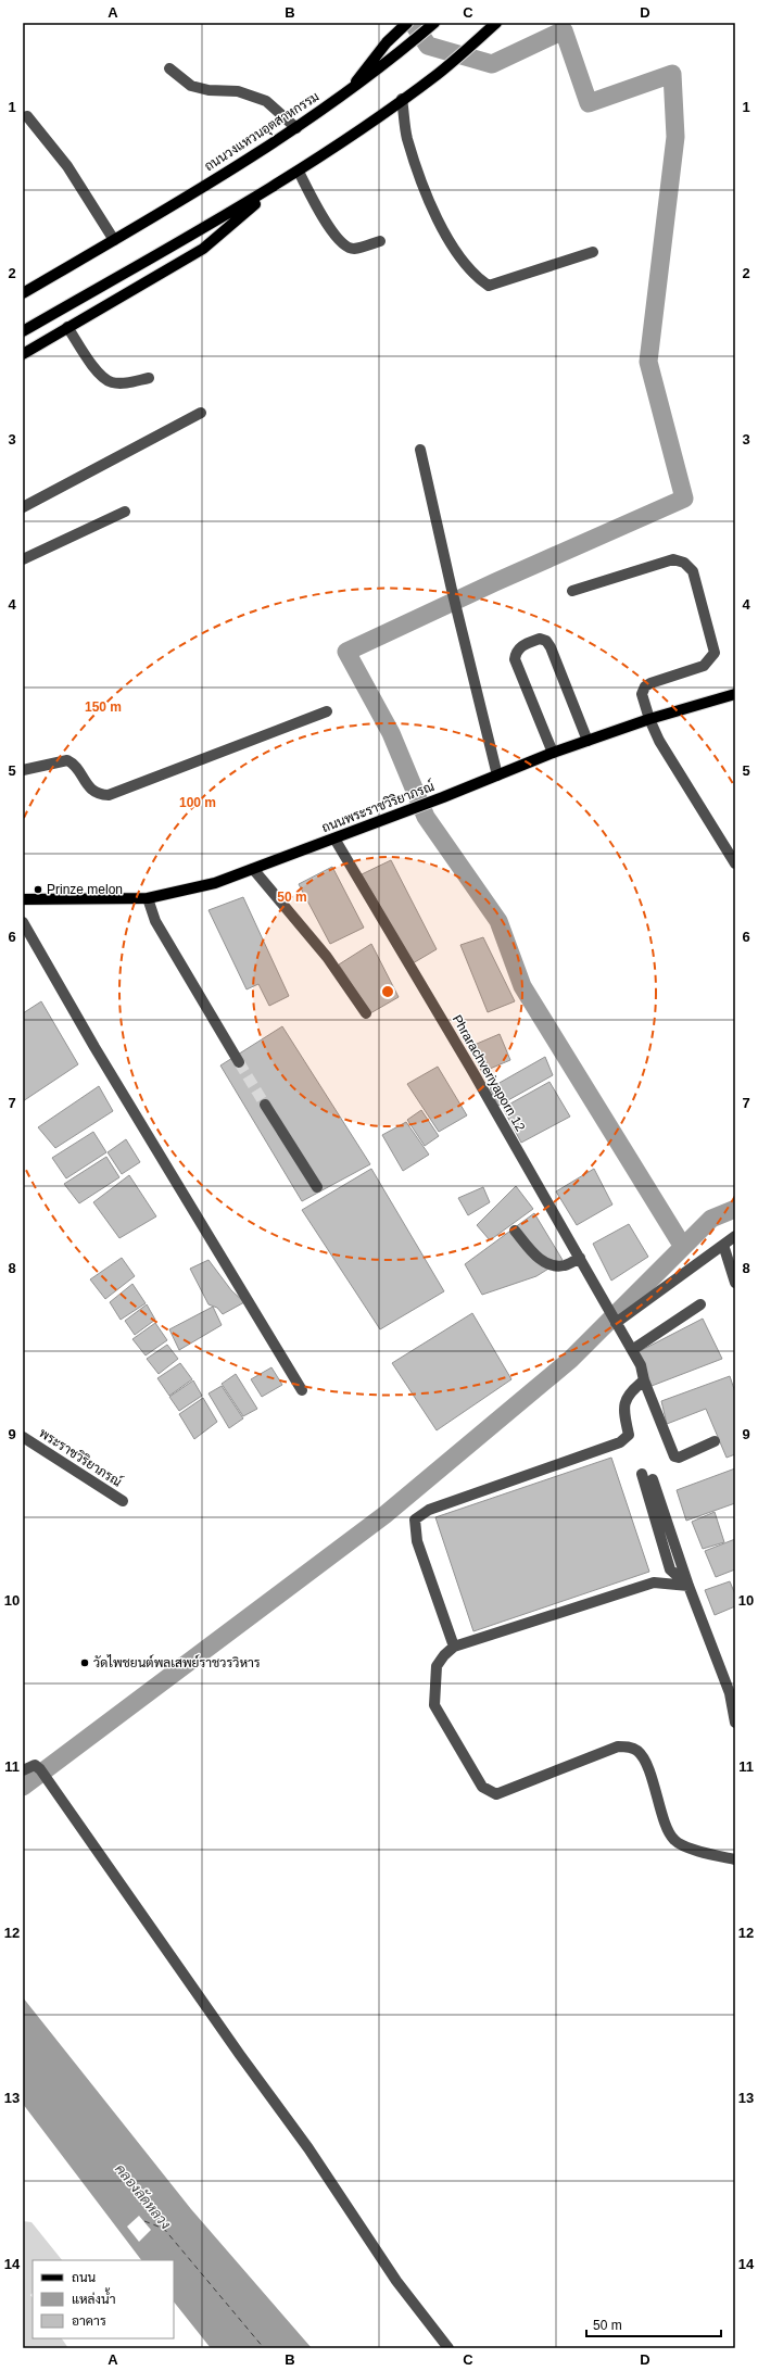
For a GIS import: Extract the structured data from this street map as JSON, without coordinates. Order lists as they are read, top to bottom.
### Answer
{
  "streets": {
    "main road": ["ถนนวงแหวนอุตสาหกรรม", "ถนนพระราชวิริยาภรณ์"],
    "street": ["Phrarachveriyaporn 12", "พระราชวิริยาภรณ์"]
  },
  "crossings": [
    ["ถนนพระราชวิริยาภรณ์", "Phrarachveriyaporn 12"]
  ],
  "water": ["คลองลัดหลวง"],
  "places": ["Prinze melon", "วัดไพชยนต์พลเสพย์ราชวรวิหาร"],
  "legend": ["ถนน", "แหล่งน้ำ", "อาคาร"],
  "scale_bar": "50 m",
  "grid": {
    "columns": [
      "A",
      "B",
      "C",
      "D"
    ],
    "rows": [
      "1",
      "2",
      "3",
      "4",
      "5",
      "6",
      "7",
      "8",
      "9",
      "10",
      "11",
      "12",
      "13",
      "14"
    ]
  },
  "rings": ["150 m", "100 m", "50 m"]
}
